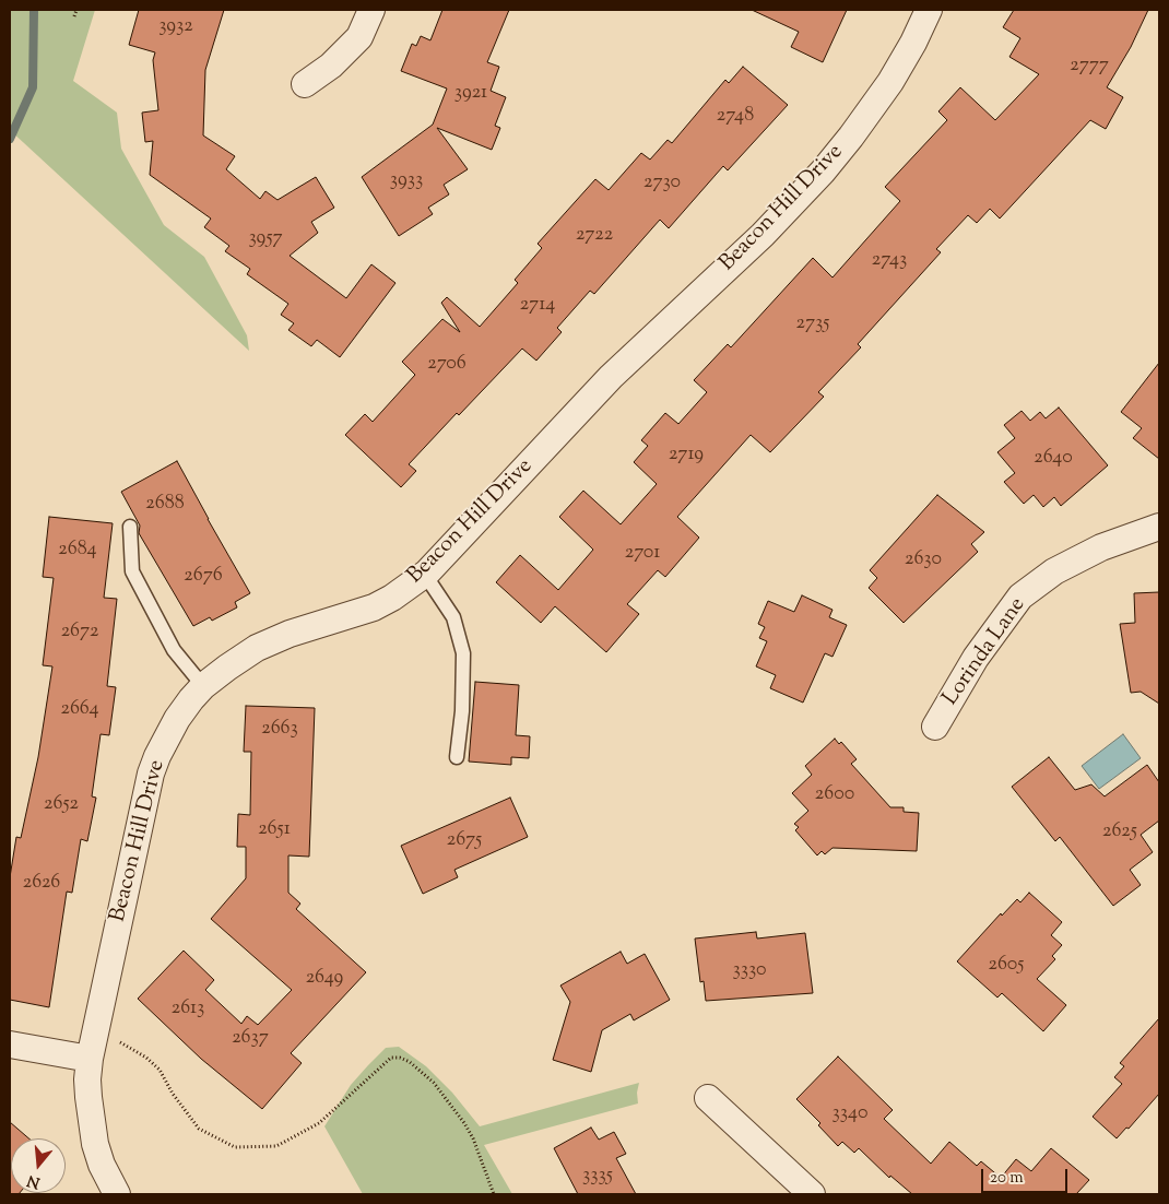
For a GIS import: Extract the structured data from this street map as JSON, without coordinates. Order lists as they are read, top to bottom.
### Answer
{
  "streets": {
    "street": ["Beacon Hill Drive", "Lorinda Lane"]
  },
  "house_numbers": [
    "3932",
    "2777",
    "3921",
    "2748",
    "3933",
    "2730",
    "2722",
    "3957",
    "2743",
    "2714",
    "2735",
    "2706",
    "2719",
    "2640",
    "2688",
    "2684",
    "2701",
    "2630",
    "2676",
    "2672",
    "2664",
    "2663",
    "2600",
    "2652",
    "2651",
    "2625",
    "2675",
    "2626",
    "2605",
    "3330",
    "2649",
    "2613",
    "2637",
    "3340",
    "3335"
  ],
  "scale_bar": "20 m",
  "north": "bottom"
}
